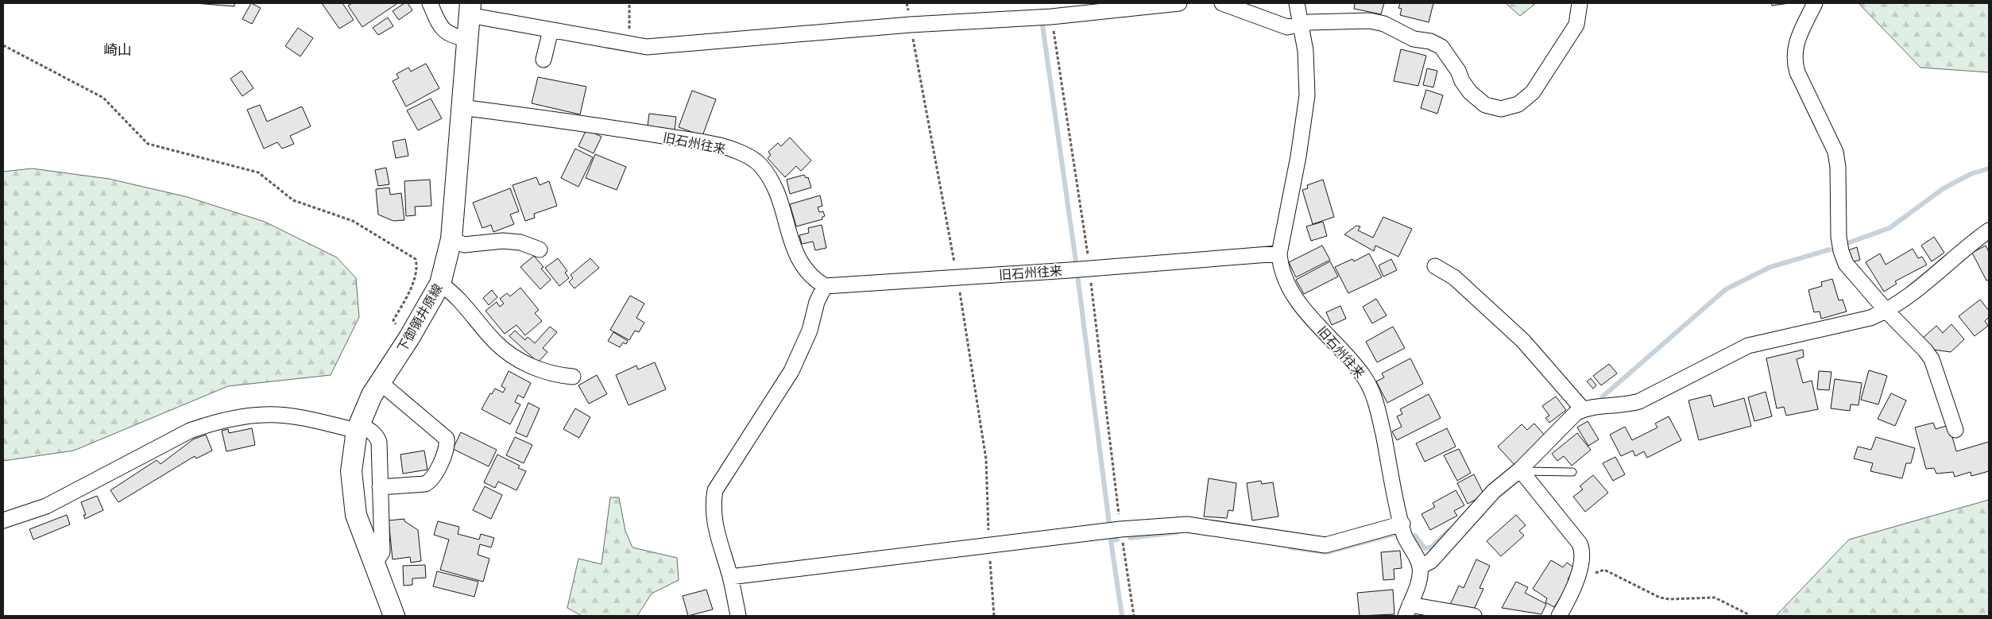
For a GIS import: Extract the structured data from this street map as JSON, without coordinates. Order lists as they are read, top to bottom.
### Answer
{
  "streets": {
    "main road": ["下御領井原線"],
    "street": ["旧石州往来"]
  },
  "crossings": [
    ["旧石州往来", "下御領井原線"]
  ],
  "districts": ["崎山"]
}
